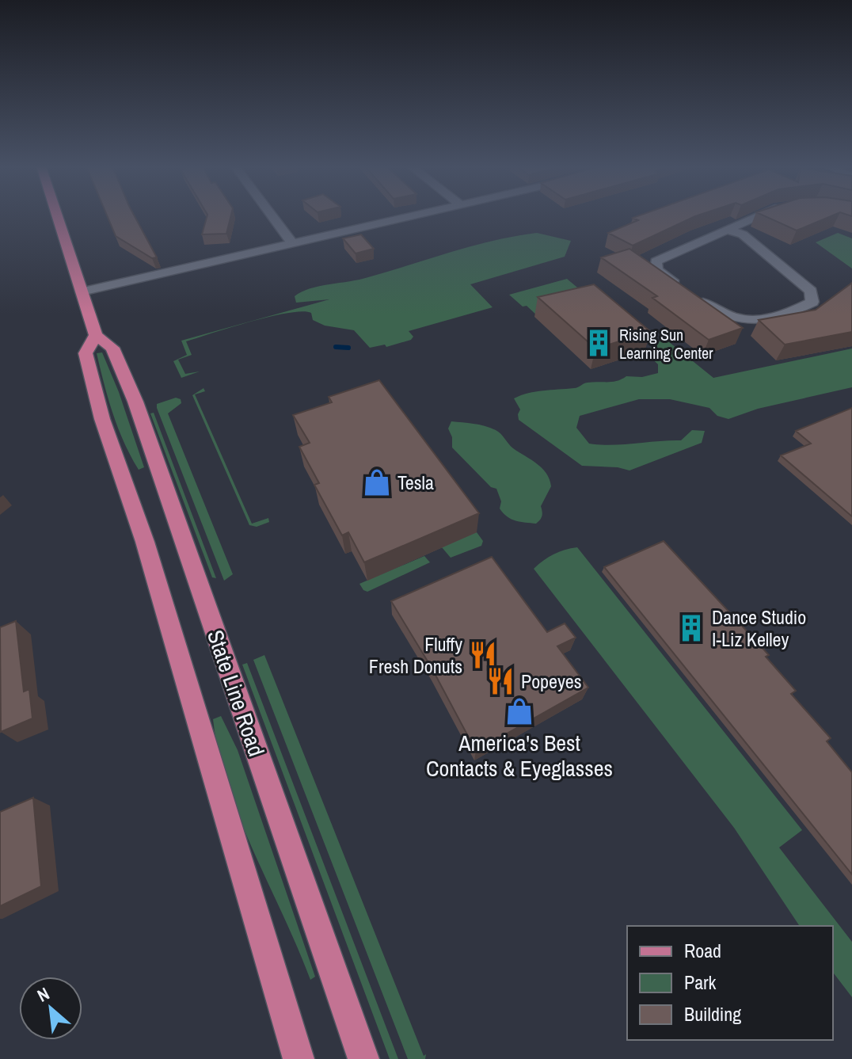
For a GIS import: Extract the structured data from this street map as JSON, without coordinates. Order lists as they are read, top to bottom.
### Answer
{
  "streets": {
    "main road": ["State Line Road"]
  },
  "places": {
    "building": ["Rising Sun Learning Center", "Dance Studio I-Liz Kelley"],
    "shop": ["Tesla", "America's Best Contacts & Eyeglasses"],
    "restaurant": ["Fluffy Fresh Donuts", "Popeyes"]
  },
  "legend": ["Road", "Park", "Building"],
  "north": "top left"
}
